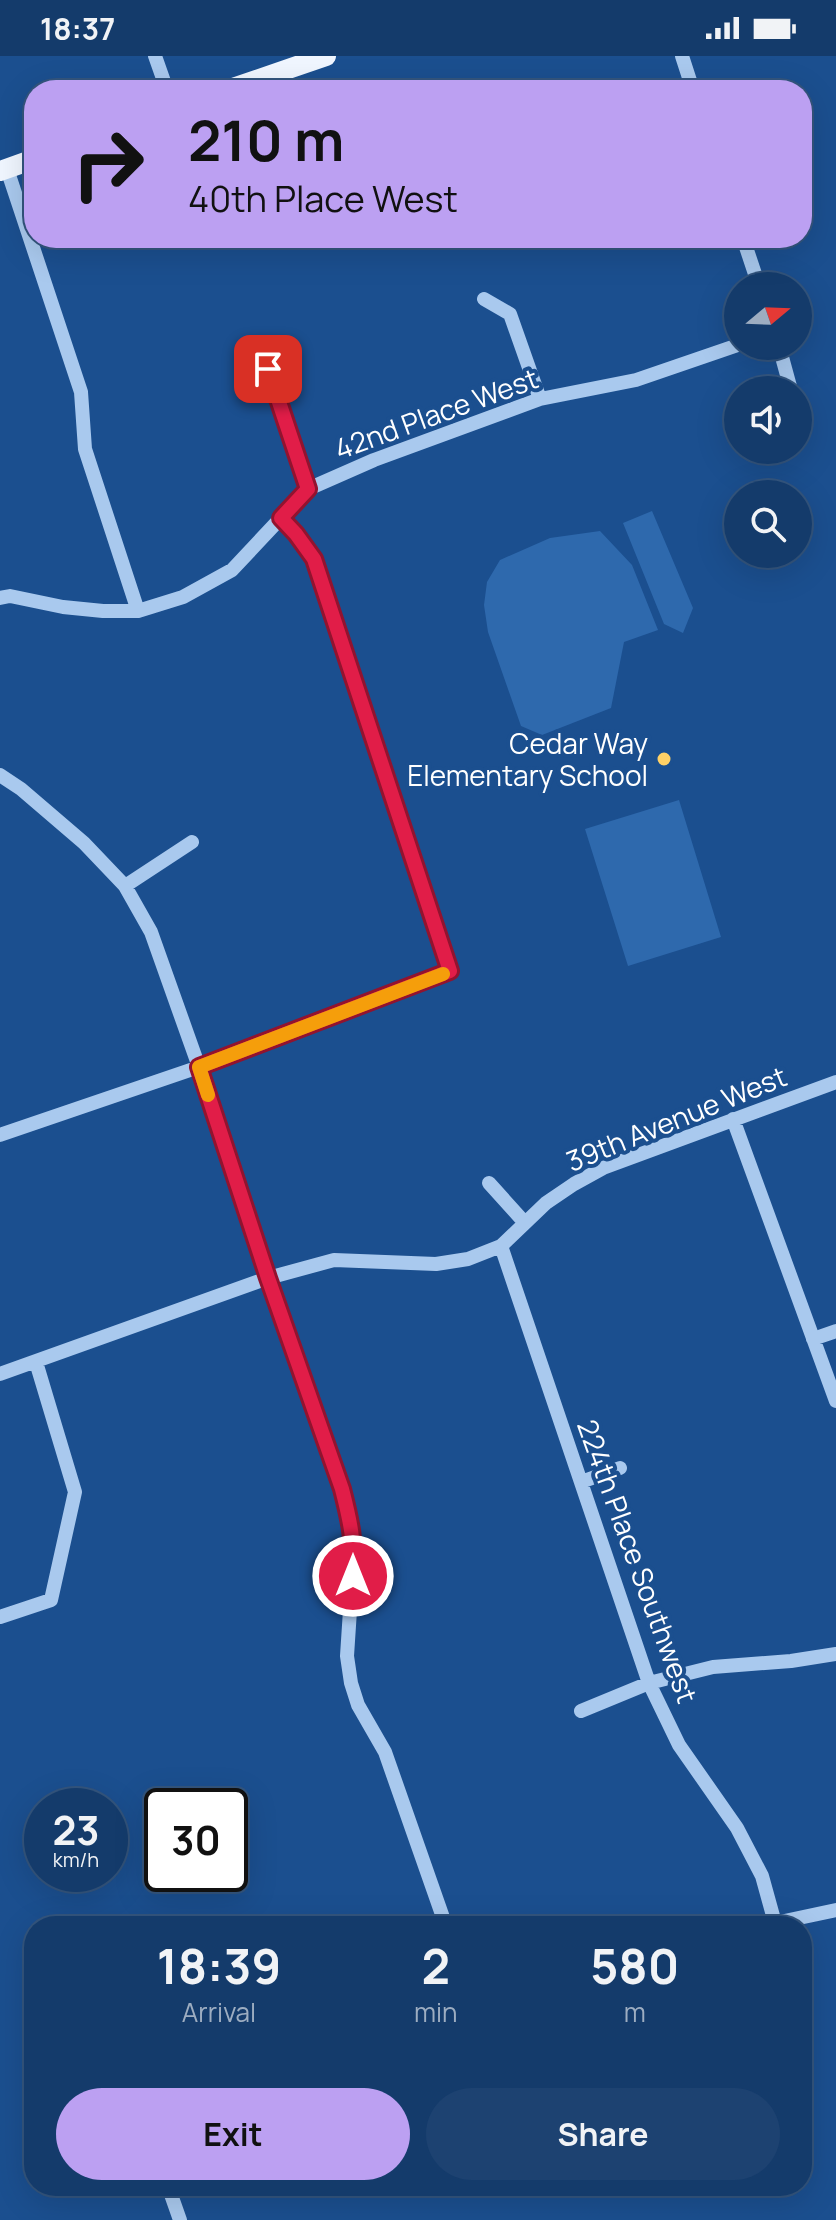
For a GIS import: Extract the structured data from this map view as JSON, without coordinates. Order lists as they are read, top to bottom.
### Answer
{
  "streets": {
    "street": ["42nd Place West", "39th Avenue West", "224th Place Southwest"]
  },
  "crossings": [
    ["39th Avenue West", "224th Place Southwest"]
  ],
  "places": ["Cedar Way Elementary School"],
  "north": "right",
  "page": {
    "status": "18:37",
    "turn": ["210 m", "40th Place West"],
    "speed": "23 km/h",
    "limit": "30",
    "eta": [
      "18:39",
      "Arrival",
      "2",
      "min",
      "580",
      "m"
    ],
    "buttons": ["Exit", "Share"]
  }
}
